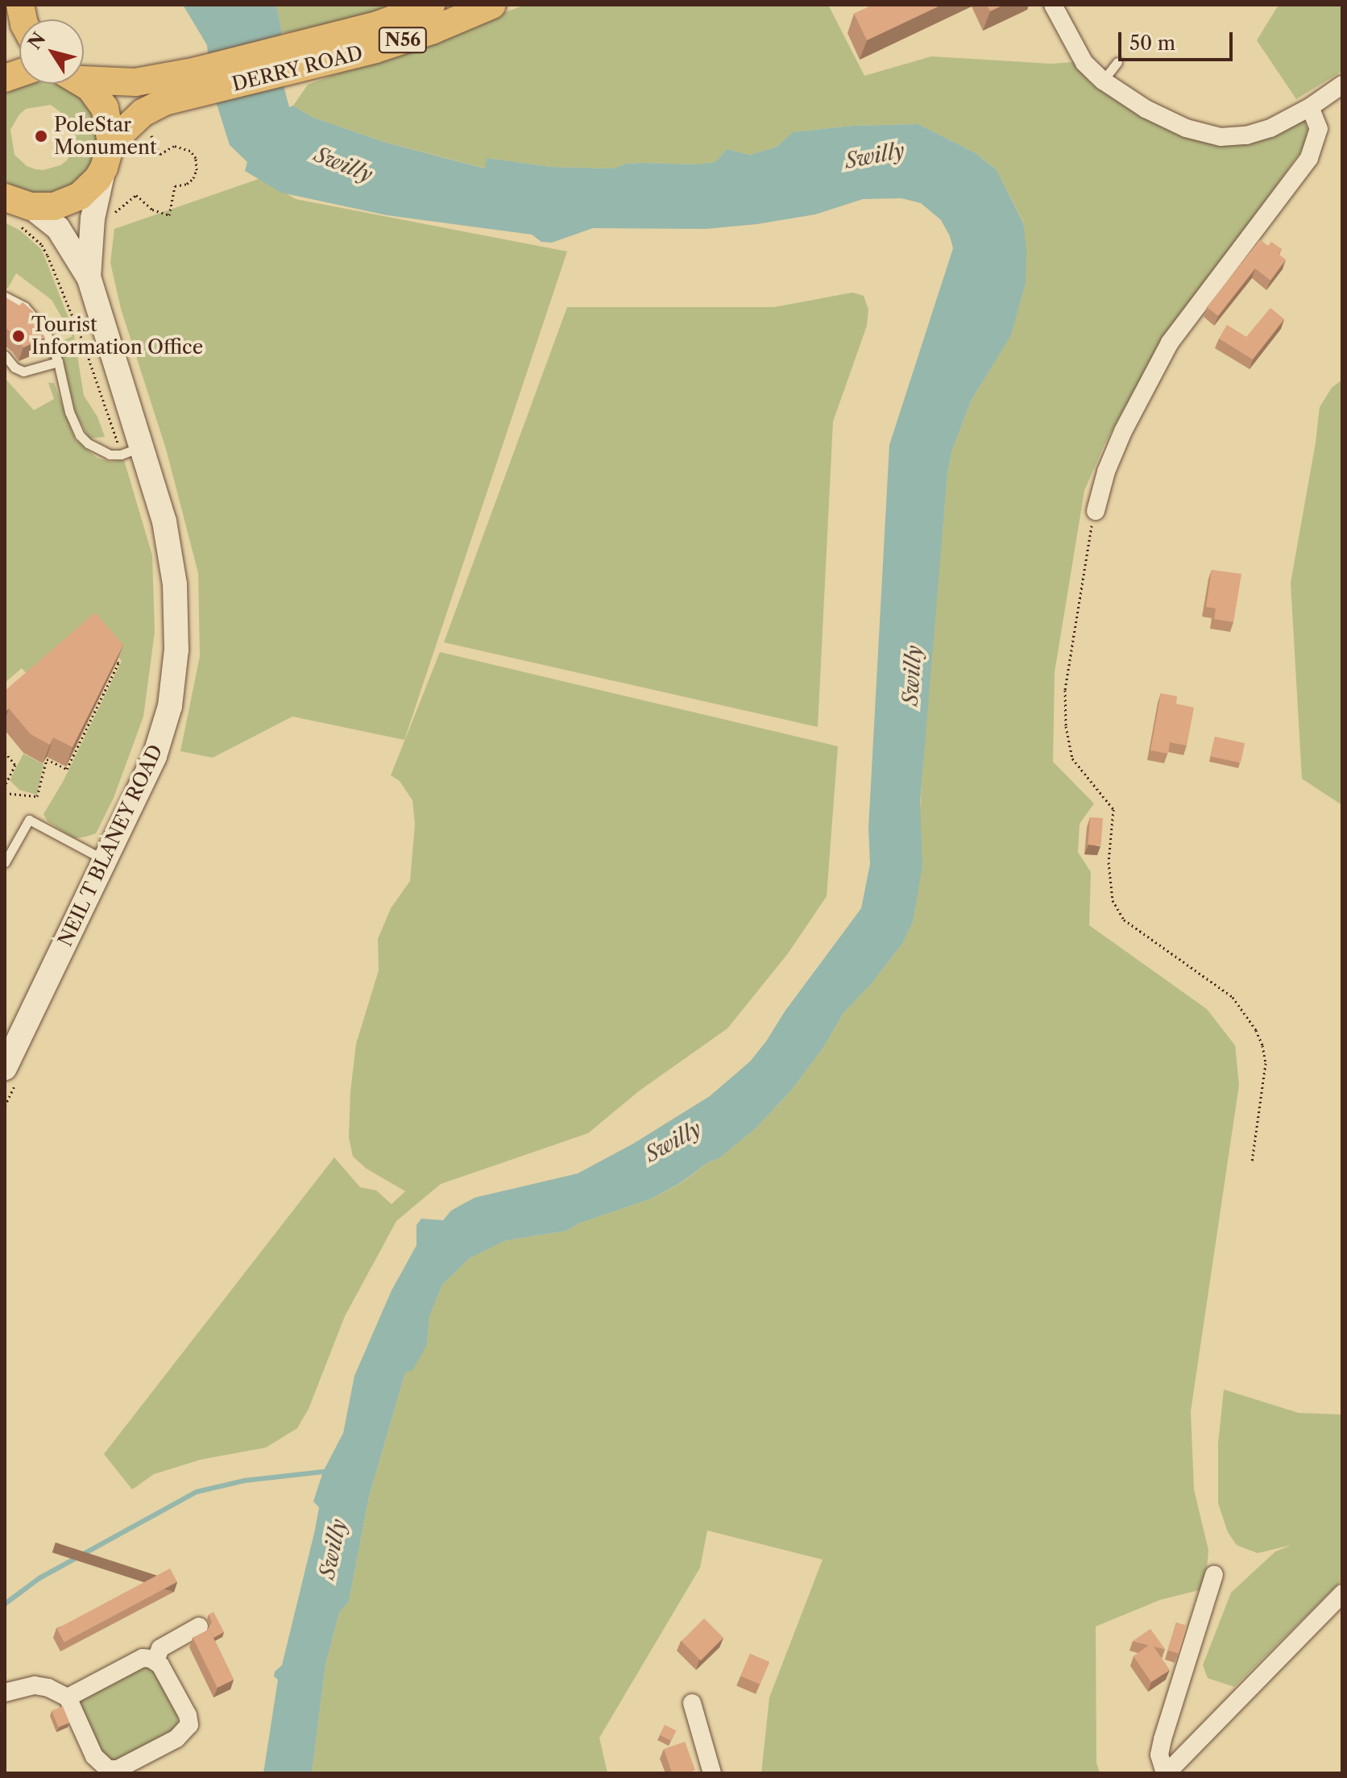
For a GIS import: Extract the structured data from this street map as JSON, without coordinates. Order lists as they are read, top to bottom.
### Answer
{
  "streets": {
    "main road": ["N56", "DERRY ROAD", "NEIL T BLANEY ROAD"]
  },
  "crossings": [
    ["N56", "DERRY ROAD"],
    ["N56", "NEIL T BLANEY ROAD"],
    ["DERRY ROAD", "NEIL T BLANEY ROAD"]
  ],
  "water": ["Swilly"],
  "places": ["PoleStar Monument", "Tourist Information Office"],
  "scale_bar": "50 m",
  "north": "top left"
}
